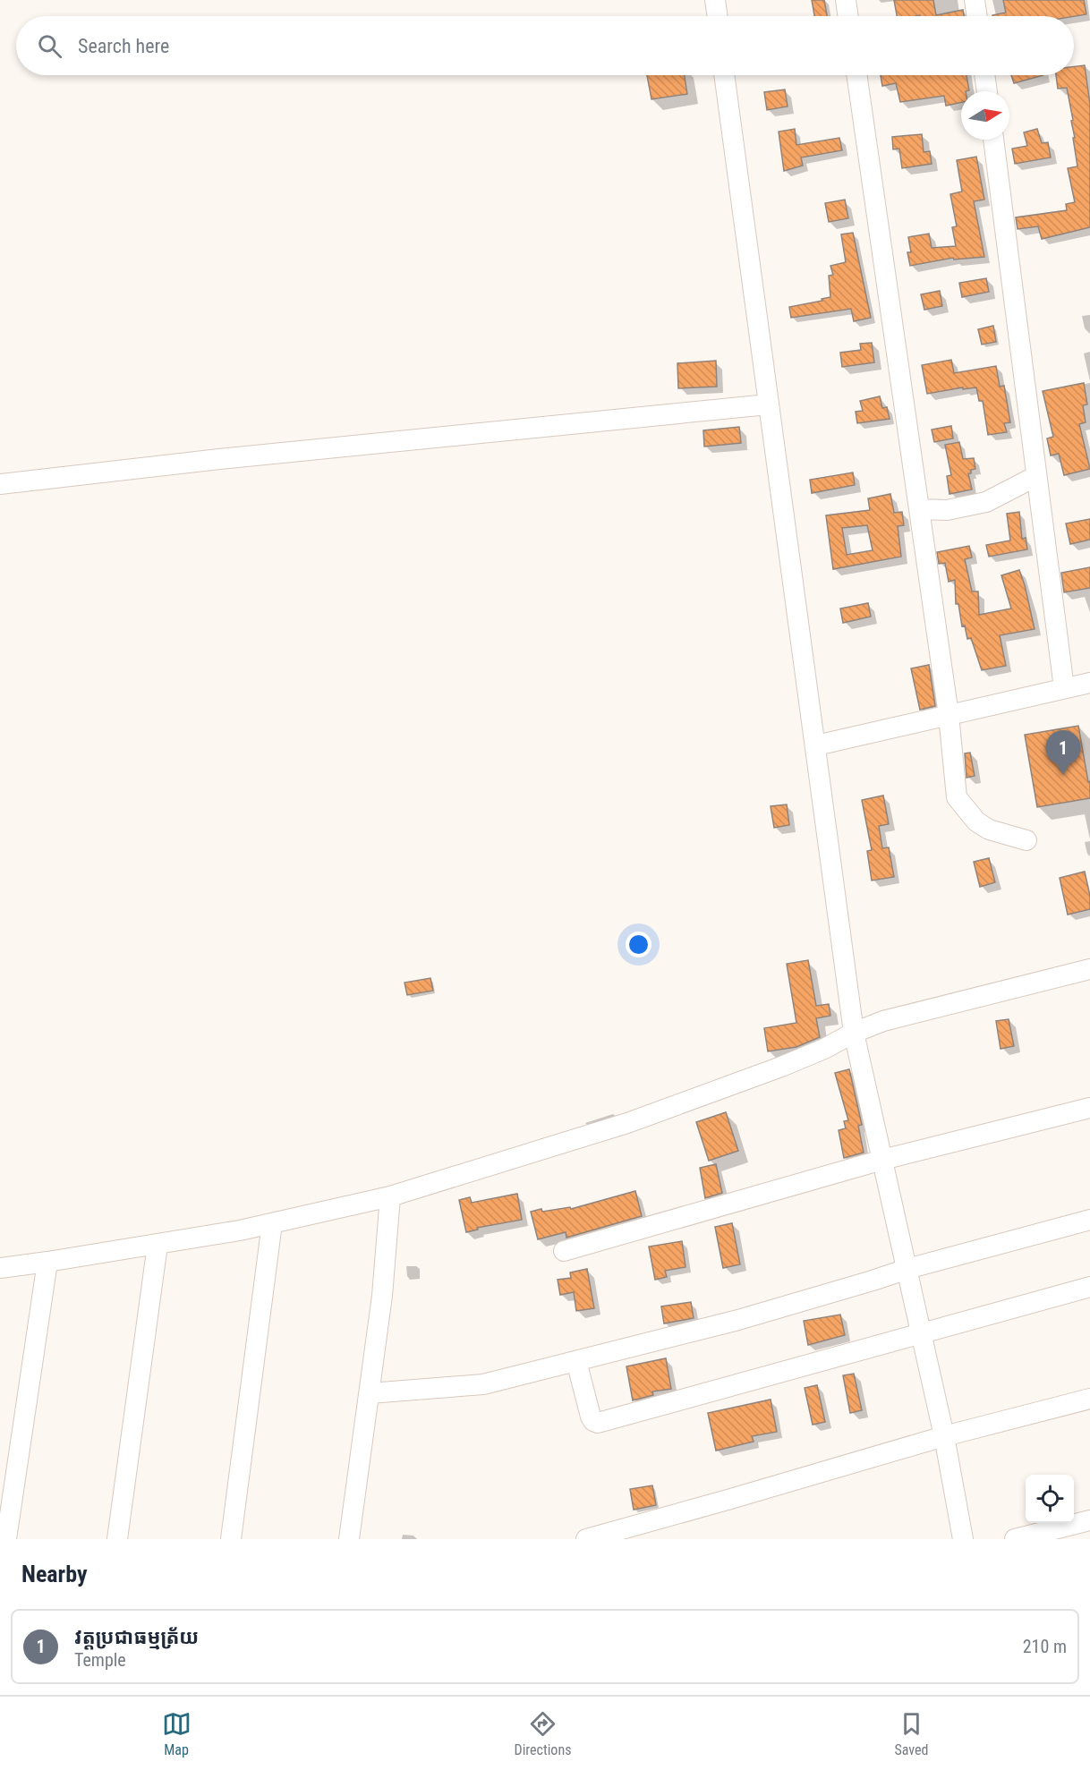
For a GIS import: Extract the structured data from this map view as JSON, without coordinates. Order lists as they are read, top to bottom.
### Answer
{
  "north": "right",
  "page": {
    "search": "Search here",
    "pins": "1",
    "heading": "Nearby",
    "list": [
      {
        "mark": "1",
        "name": "វត្តប្រជាធម្មត្រ័យ",
        "note": "Temple",
        "value": "210 m"
      }
    ],
    "nav": ["Map", "Directions", "Saved"]
  }
}
